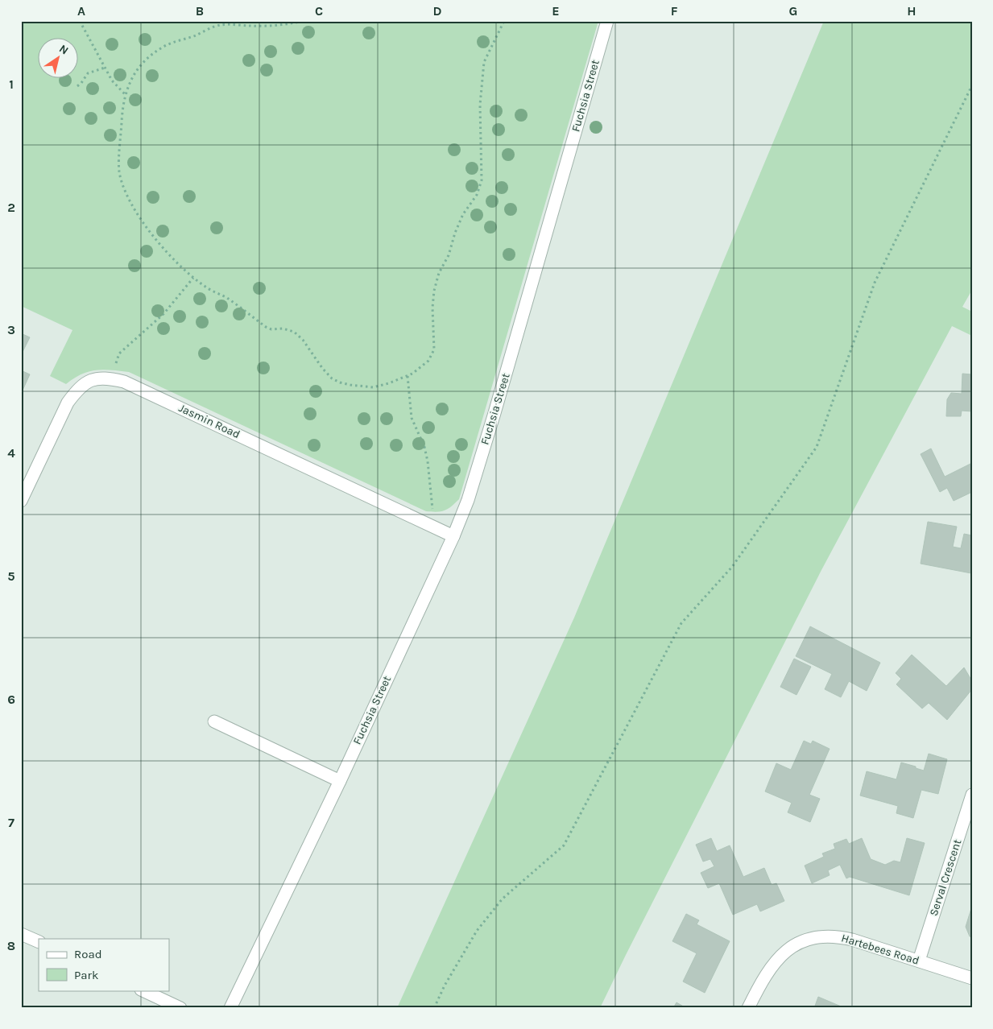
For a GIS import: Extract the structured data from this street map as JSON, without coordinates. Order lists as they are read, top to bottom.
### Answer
{
  "streets": {
    "street": [
      "Fuchsia Street",
      "Jasmin Road",
      "Serval Crescent",
      "Hartebees Road"
    ]
  },
  "crossings": [
    ["Fuchsia Street", "Jasmin Road"],
    ["Serval Crescent", "Hartebees Road"]
  ],
  "legend": ["Road", "Park"],
  "north": "top right",
  "grid": {
    "columns": [
      "A",
      "B",
      "C",
      "D",
      "E",
      "F",
      "G",
      "H"
    ],
    "rows": [
      "1",
      "2",
      "3",
      "4",
      "5",
      "6",
      "7",
      "8"
    ]
  }
}
